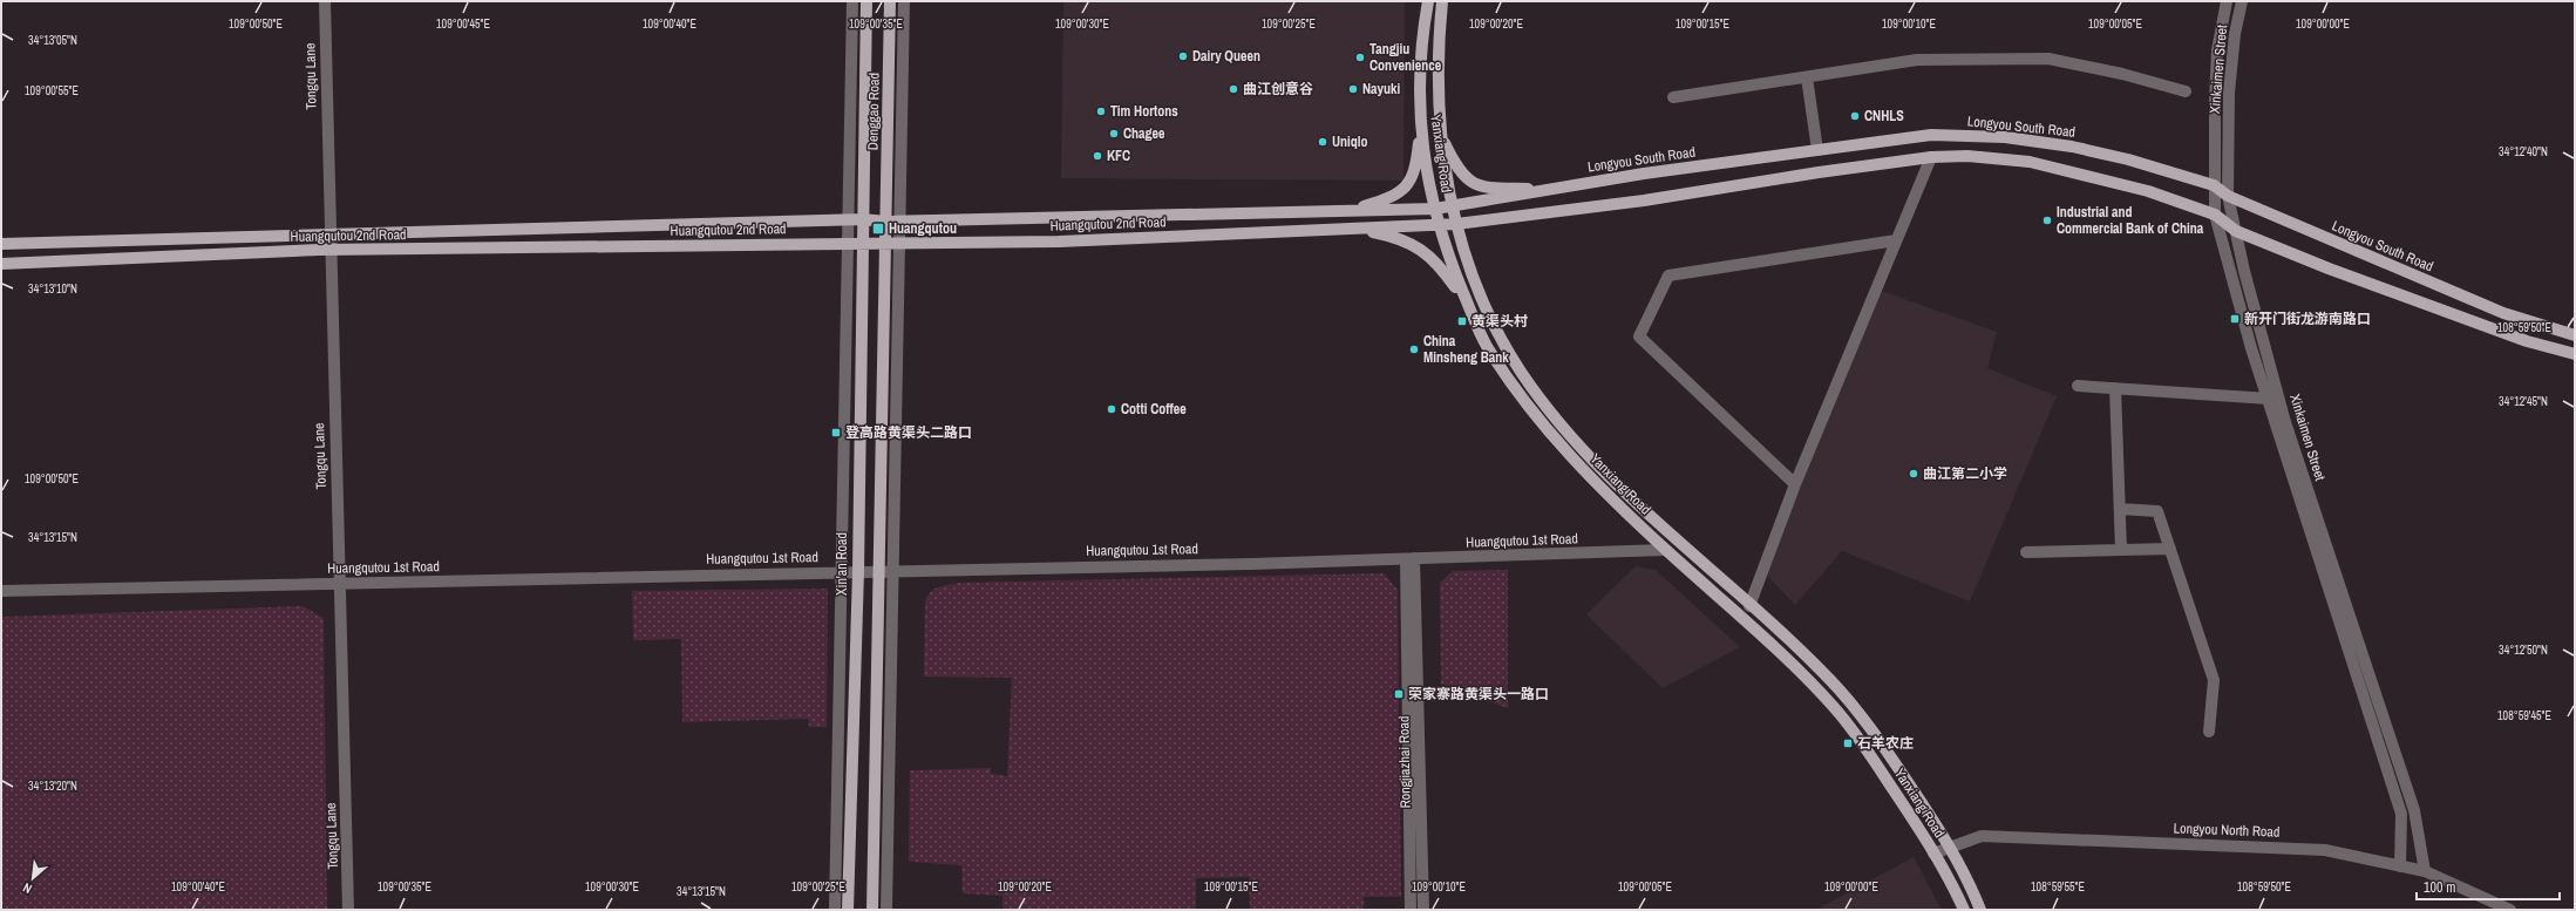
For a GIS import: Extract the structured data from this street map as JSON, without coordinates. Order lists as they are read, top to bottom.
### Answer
{
  "streets": {
    "main road": [
      "Denggao Road",
      "Longyou South Road",
      "Yanxiang Road",
      "Huangqutou 2nd Road",
      "Xin'an Road"
    ],
    "street": [
      "Xinkaimen Street",
      "Tongqu Lane",
      "Huangqutou 1st Road",
      "Rongjiazhai Road",
      "Longyou North Road"
    ]
  },
  "crossings": [
    ["Xinkaimen Street", "Longyou South Road"],
    ["Xinkaimen Street", "Longyou North Road"],
    ["Tongqu Lane", "Huangqutou 2nd Road"],
    ["Tongqu Lane", "Huangqutou 1st Road"],
    ["Denggao Road", "Huangqutou 2nd Road"],
    ["Denggao Road", "Xin'an Road"],
    ["Longyou South Road", "Yanxiang Road"],
    ["Longyou South Road", "Huangqutou 2nd Road"],
    ["Yanxiang Road", "Huangqutou 2nd Road"],
    ["Yanxiang Road", "Huangqutou 1st Road"],
    ["Yanxiang Road", "Longyou North Road"],
    ["Huangqutou 2nd Road", "Xin'an Road"],
    ["Huangqutou 1st Road", "Xin'an Road"],
    ["Huangqutou 1st Road", "Rongjiazhai Road"]
  ],
  "places": {
    "other": [
      "Dairy Queen",
      "Tangjiu Convenience",
      "曲江创意谷",
      "Nayuki",
      "Tim Hortons",
      "CNHLS",
      "Chagee",
      "Uniqlo",
      "KFC",
      "Industrial and Commercial Bank of China",
      "China Minsheng Bank",
      "Cotti Coffee",
      "曲江第二小学"
    ],
    "transit": [
      "Huangqutou",
      "新开门街龙游南路口",
      "黄渠头村",
      "登高路黄渠头二路口",
      "荣家寨路黄渠头一路口",
      "石羊农庄"
    ]
  },
  "scale_bar": "100 m",
  "north": "bottom left",
  "coordinates": [
    "109°00'50\"E",
    "109°00'45\"E",
    "109°00'40\"E",
    "109°00'35\"E",
    "109°00'30\"E",
    "109°00'25\"E",
    "109°00'20\"E",
    "109°00'15\"E",
    "109°00'10\"E",
    "109°00'05\"E",
    "109°00'00\"E",
    "34°13'05\"N",
    "109°00'55\"E",
    "34°12'40\"N",
    "34°13'10\"N",
    "108°59'50\"E",
    "34°12'45\"N",
    "34°13'15\"N",
    "34°12'50\"N",
    "108°59'45\"E",
    "34°13'20\"N",
    "108°59'55\"E"
  ]
}
